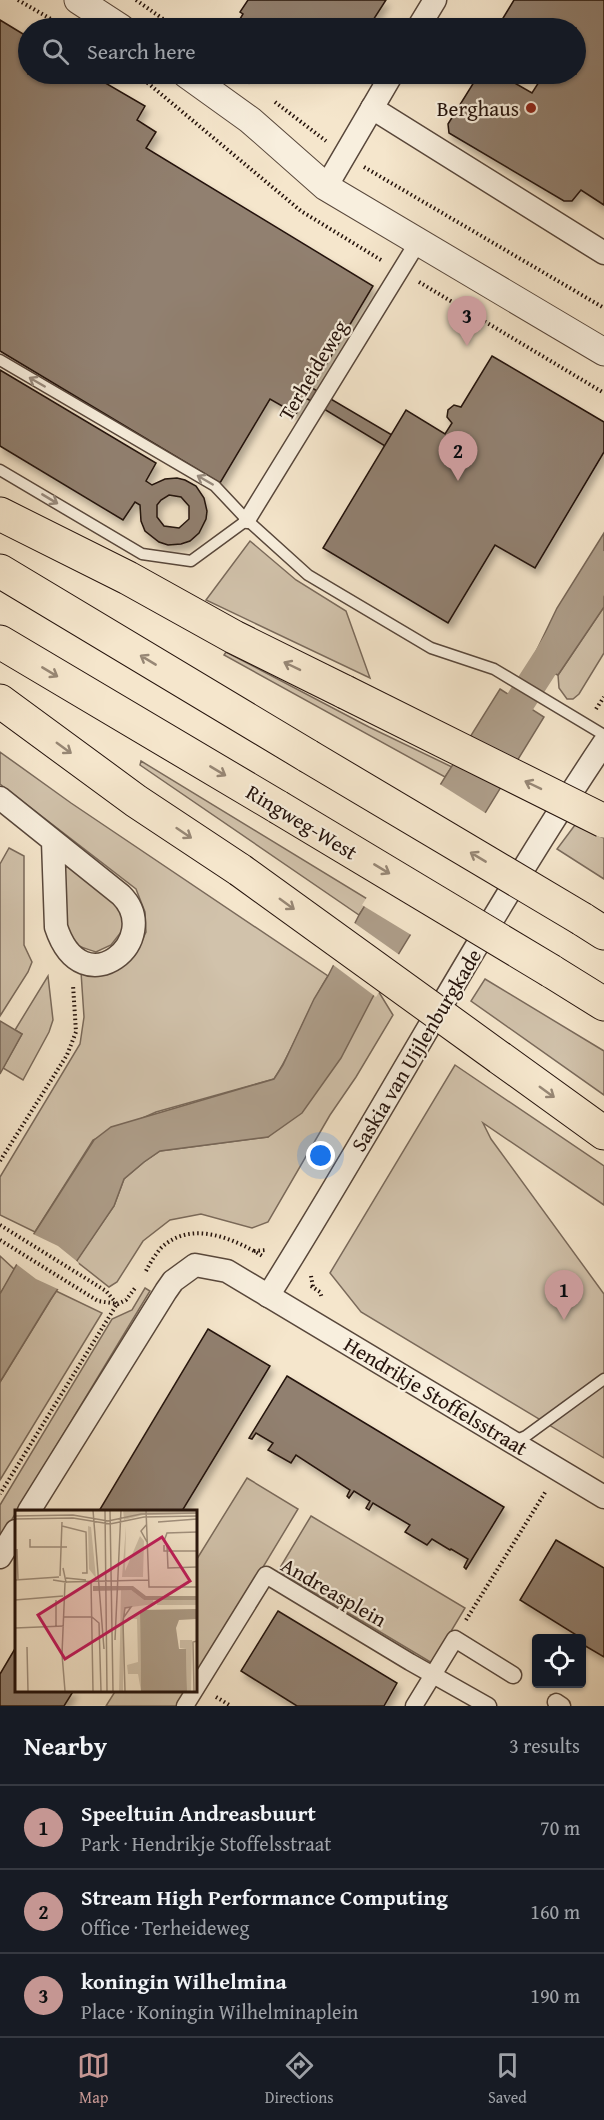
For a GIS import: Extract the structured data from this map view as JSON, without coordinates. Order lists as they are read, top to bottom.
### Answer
{
  "streets": {
    "highway": ["Ringweg-West"],
    "street": [
      "Terheideweg",
      "Saskia van Uijlenburgkade",
      "Hendrikje Stoffelsstraat",
      "Andreasplein"
    ]
  },
  "crossings": [
    ["Saskia van Uijlenburgkade", "Hendrikje Stoffelsstraat"]
  ],
  "places": ["Berghaus"],
  "page": {
    "search": "Search here",
    "pins": ["3", "2", "1"],
    "heading": ["Nearby", "3 results"],
    "list": [
      {
        "mark": "1",
        "name": "Speeltuin Andreasbuurt",
        "note": "Park · Hendrikje Stoffelsstraat",
        "value": "70 m"
      },
      {
        "mark": "2",
        "name": "Stream High Performance Computing",
        "note": "Office · Terheideweg",
        "value": "160 m"
      },
      {
        "mark": "3",
        "name": "koningin Wilhelmina",
        "note": "Place · Koningin Wilhelminaplein",
        "value": "190 m"
      }
    ],
    "nav": ["Map", "Directions", "Saved"]
  }
}
